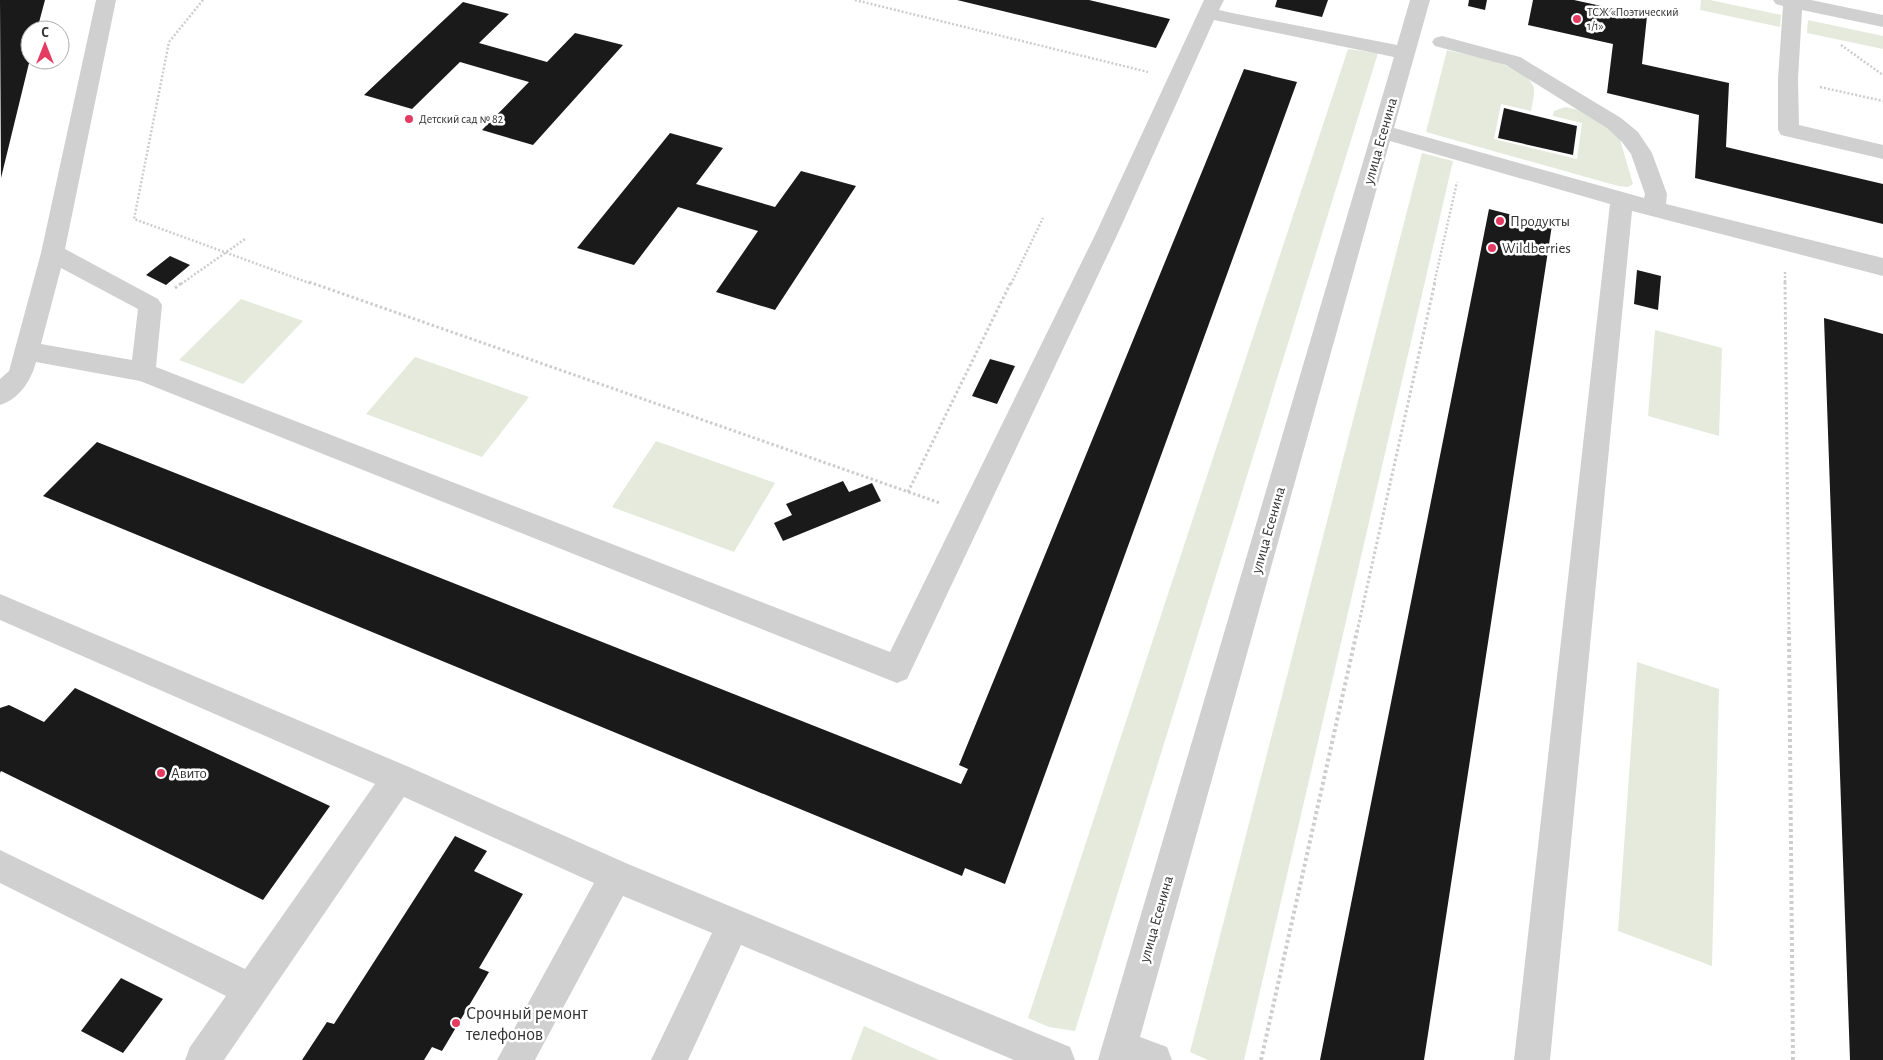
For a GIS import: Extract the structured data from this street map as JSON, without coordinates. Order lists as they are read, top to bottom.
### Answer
{
  "streets": {
    "street": ["улица Есенина"]
  },
  "places": [
    "ТСЖ «Поэтический 1/1»",
    "Детский сад № 82",
    "Продукты",
    "Wildberries",
    "Авито",
    "Срочный ремонт телефонов"
  ],
  "north": "top"
}
